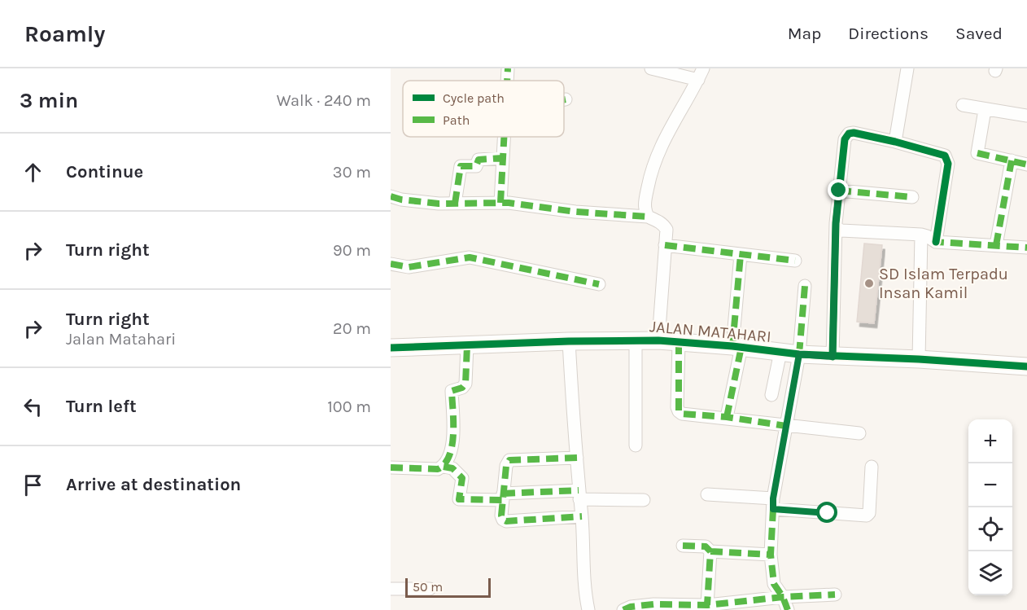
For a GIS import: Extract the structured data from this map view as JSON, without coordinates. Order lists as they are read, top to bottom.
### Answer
{
  "streets": {
    "street": ["JALAN MATAHARI"]
  },
  "places": ["SD Islam Terpadu Insan Kamil"],
  "legend": ["Cycle path", "Path"],
  "scale_bar": "50 m",
  "page": {
    "header": "Roamly",
    "nav": ["Map", "Directions", "Saved"],
    "heading": ["3 min", "Walk · 240 m"],
    "list": [
      ["Continue", "30 m"],
      ["Turn right", "90 m"],
      ["Turn right", "Jalan Matahari", "20 m"],
      ["Turn left", "100 m"],
      "Arrive at destination"
    ],
    "map_buttons": ["+", "−"],
    "scale": "50 m"
  }
}
